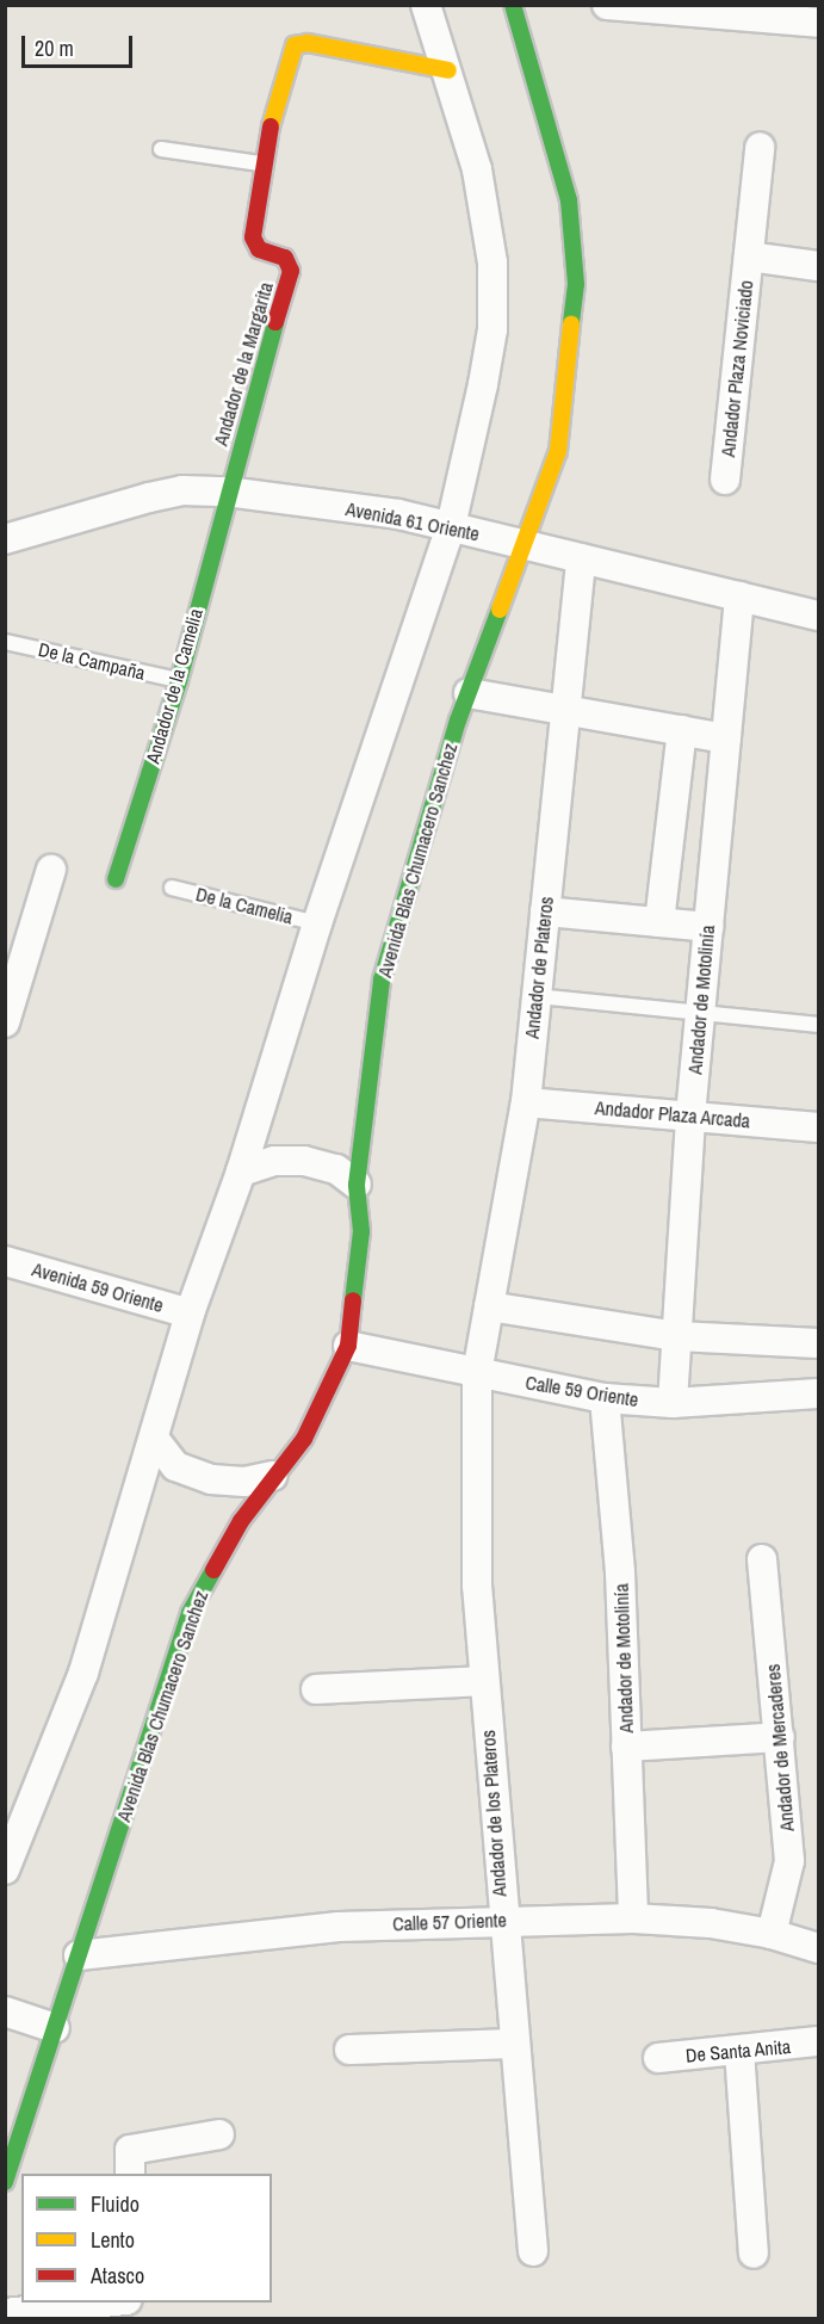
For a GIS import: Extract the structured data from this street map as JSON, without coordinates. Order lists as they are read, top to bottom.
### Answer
{
  "streets": {
    "street": [
      "Andador de la Margarita",
      "Andador Plaza Noviciado",
      "Avenida 61 Oriente",
      "Andador de la Camelia",
      "Avenida Blas Chumacero Sanchez",
      "Andador de Plateros",
      "Andador de Motolinía",
      "Andador Plaza Arcada",
      "Avenida 59 Oriente",
      "Calle 59 Oriente",
      "Andador de Mercaderes",
      "Andador de los Plateros",
      "Calle 57 Oriente",
      "De Santa Anita"
    ],
    "lane": ["De la Campaña", "De la Camelia"]
  },
  "crossings": [
    ["Andador de la Margarita", "Avenida 61 Oriente"],
    ["Andador de la Margarita", "Andador de la Camelia"],
    ["Avenida 61 Oriente", "Andador de la Camelia"],
    ["Avenida 61 Oriente", "Avenida Blas Chumacero Sanchez"],
    ["Avenida 61 Oriente", "Andador de Plateros"],
    ["Avenida 61 Oriente", "Andador de Motolinía"],
    ["De la Campaña", "Andador de la Camelia"],
    ["Avenida Blas Chumacero Sanchez", "Calle 59 Oriente"],
    ["Avenida Blas Chumacero Sanchez", "Calle 57 Oriente"],
    ["Andador de Plateros", "Andador Plaza Arcada"],
    ["Andador de Plateros", "Calle 59 Oriente"],
    ["Andador de Plateros", "Andador de los Plateros"],
    ["Andador de Motolinía", "Andador Plaza Arcada"],
    ["Andador de Motolinía", "Calle 59 Oriente"],
    ["Andador de Motolinía", "Calle 57 Oriente"],
    ["Calle 59 Oriente", "Andador de los Plateros"],
    ["Andador de Mercaderes", "Calle 57 Oriente"],
    ["Andador de los Plateros", "Calle 57 Oriente"]
  ],
  "legend": ["Fluido", "Lento", "Atasco"],
  "scale_bar": "20 m"
}
